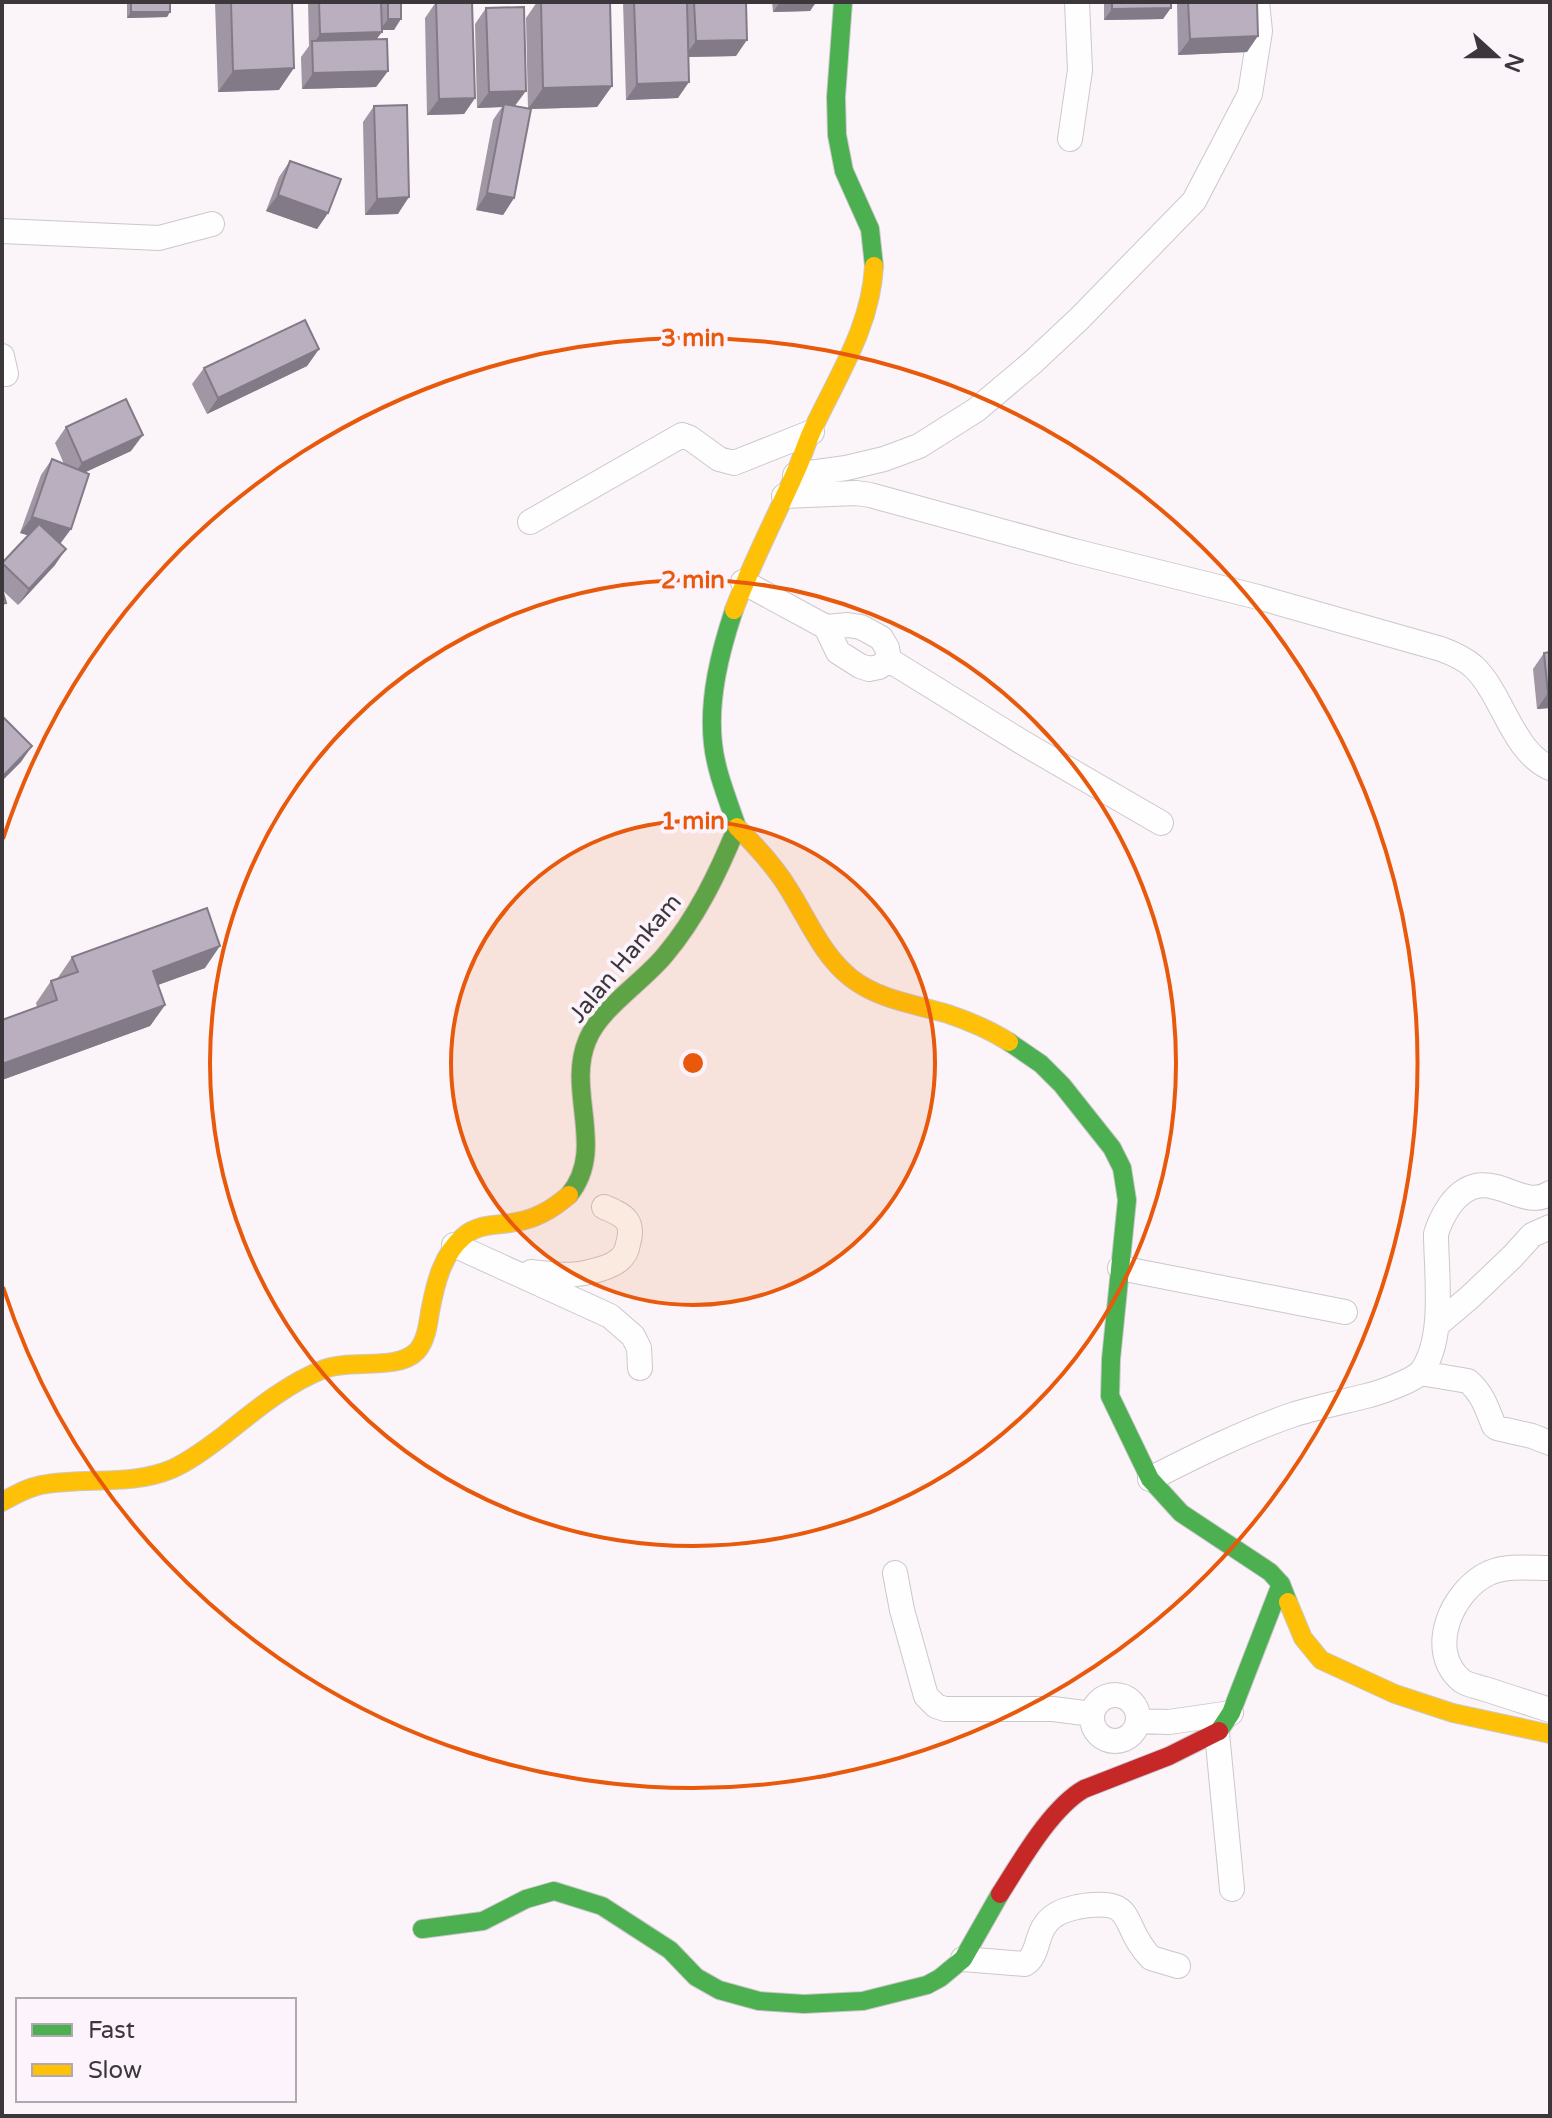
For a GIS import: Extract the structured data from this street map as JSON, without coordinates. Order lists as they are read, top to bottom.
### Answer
{
  "streets": {
    "street": ["Jalan Hankam"]
  },
  "legend": ["Fast", "Slow"],
  "north": "right",
  "rings": ["3 min", "2 min", "1 min"]
}
